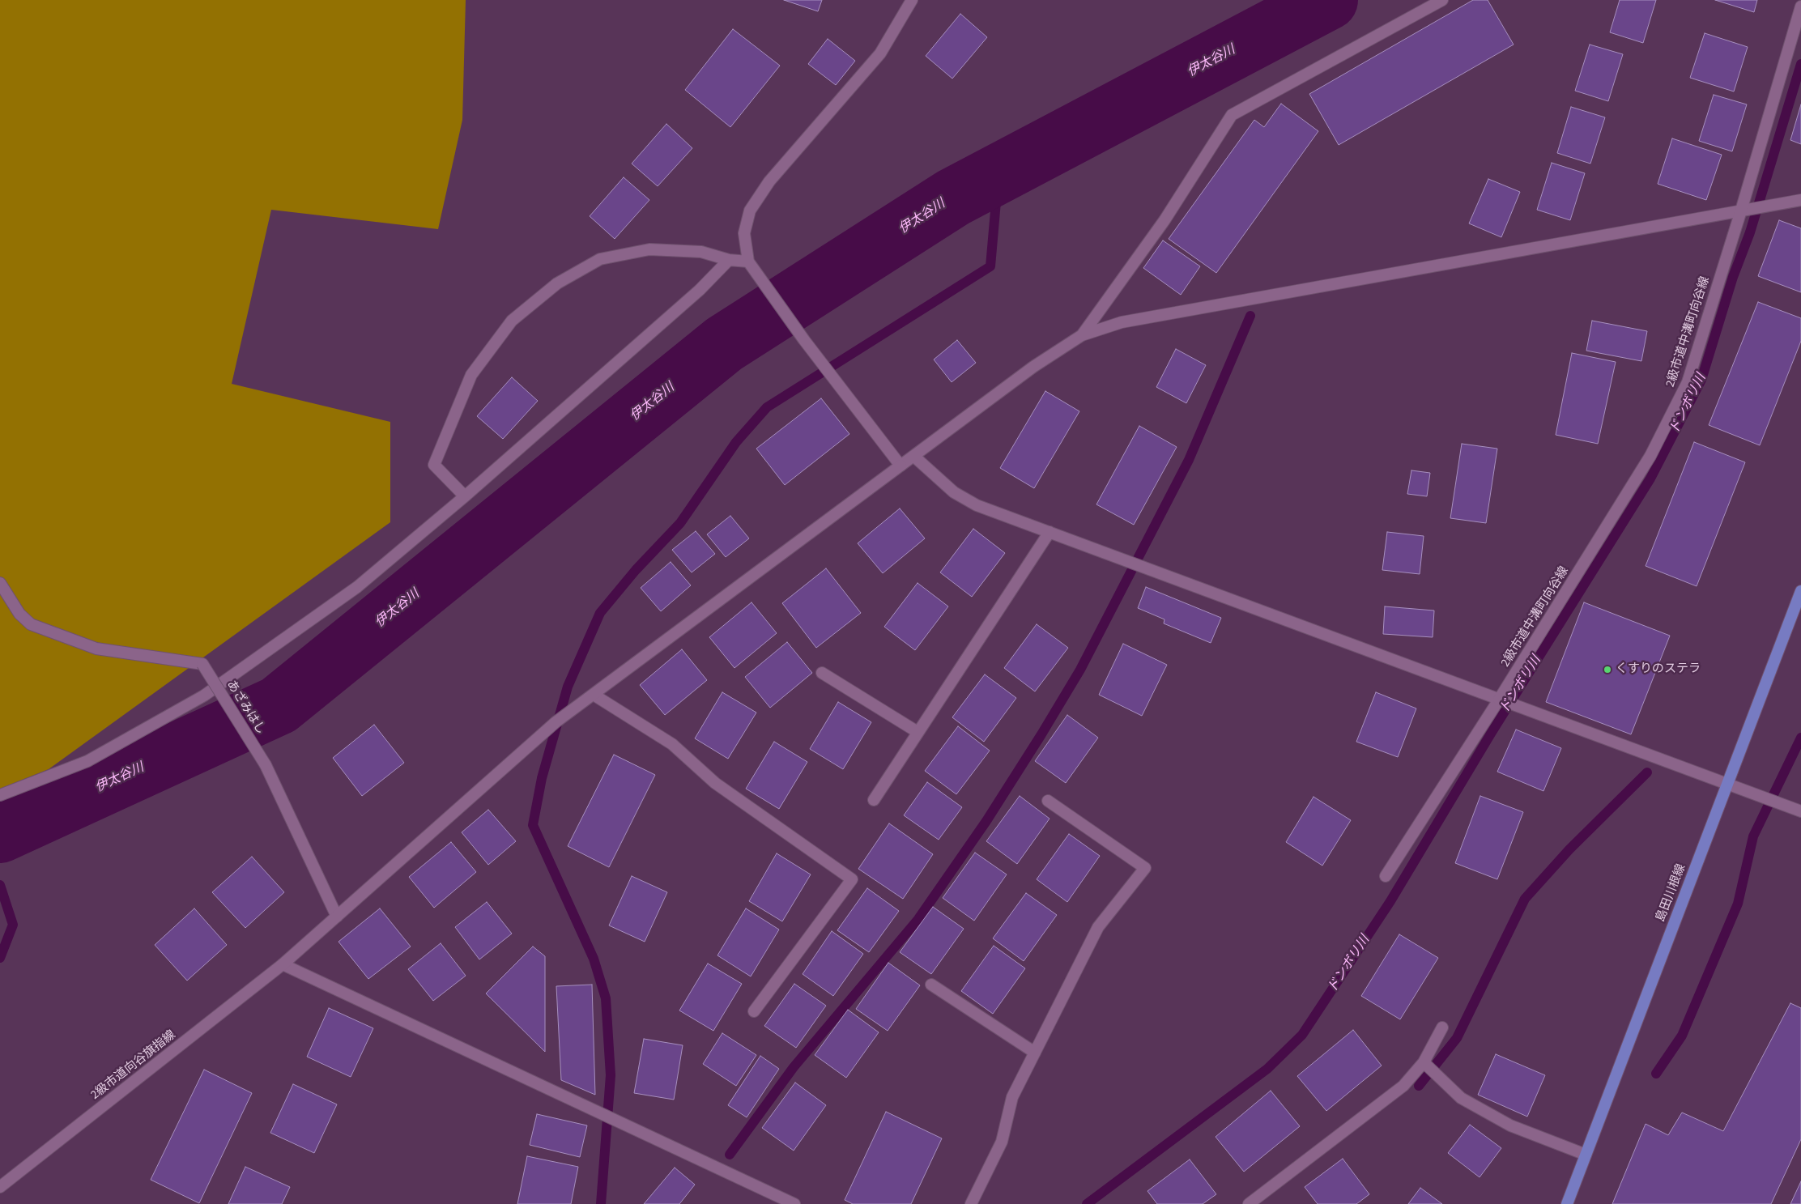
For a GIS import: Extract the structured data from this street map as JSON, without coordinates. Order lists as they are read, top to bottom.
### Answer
{
  "streets": {
    "main road": ["島田川根線"],
    "street": ["2級市道中溝町向谷線", "あざみはし", "2級市道向谷旗指線"]
  },
  "crossings": [
    ["あざみはし", "2級市道向谷旗指線"]
  ],
  "water": ["伊太谷川", "ドンボリ川"],
  "places": ["くすりのステラ"]
}
